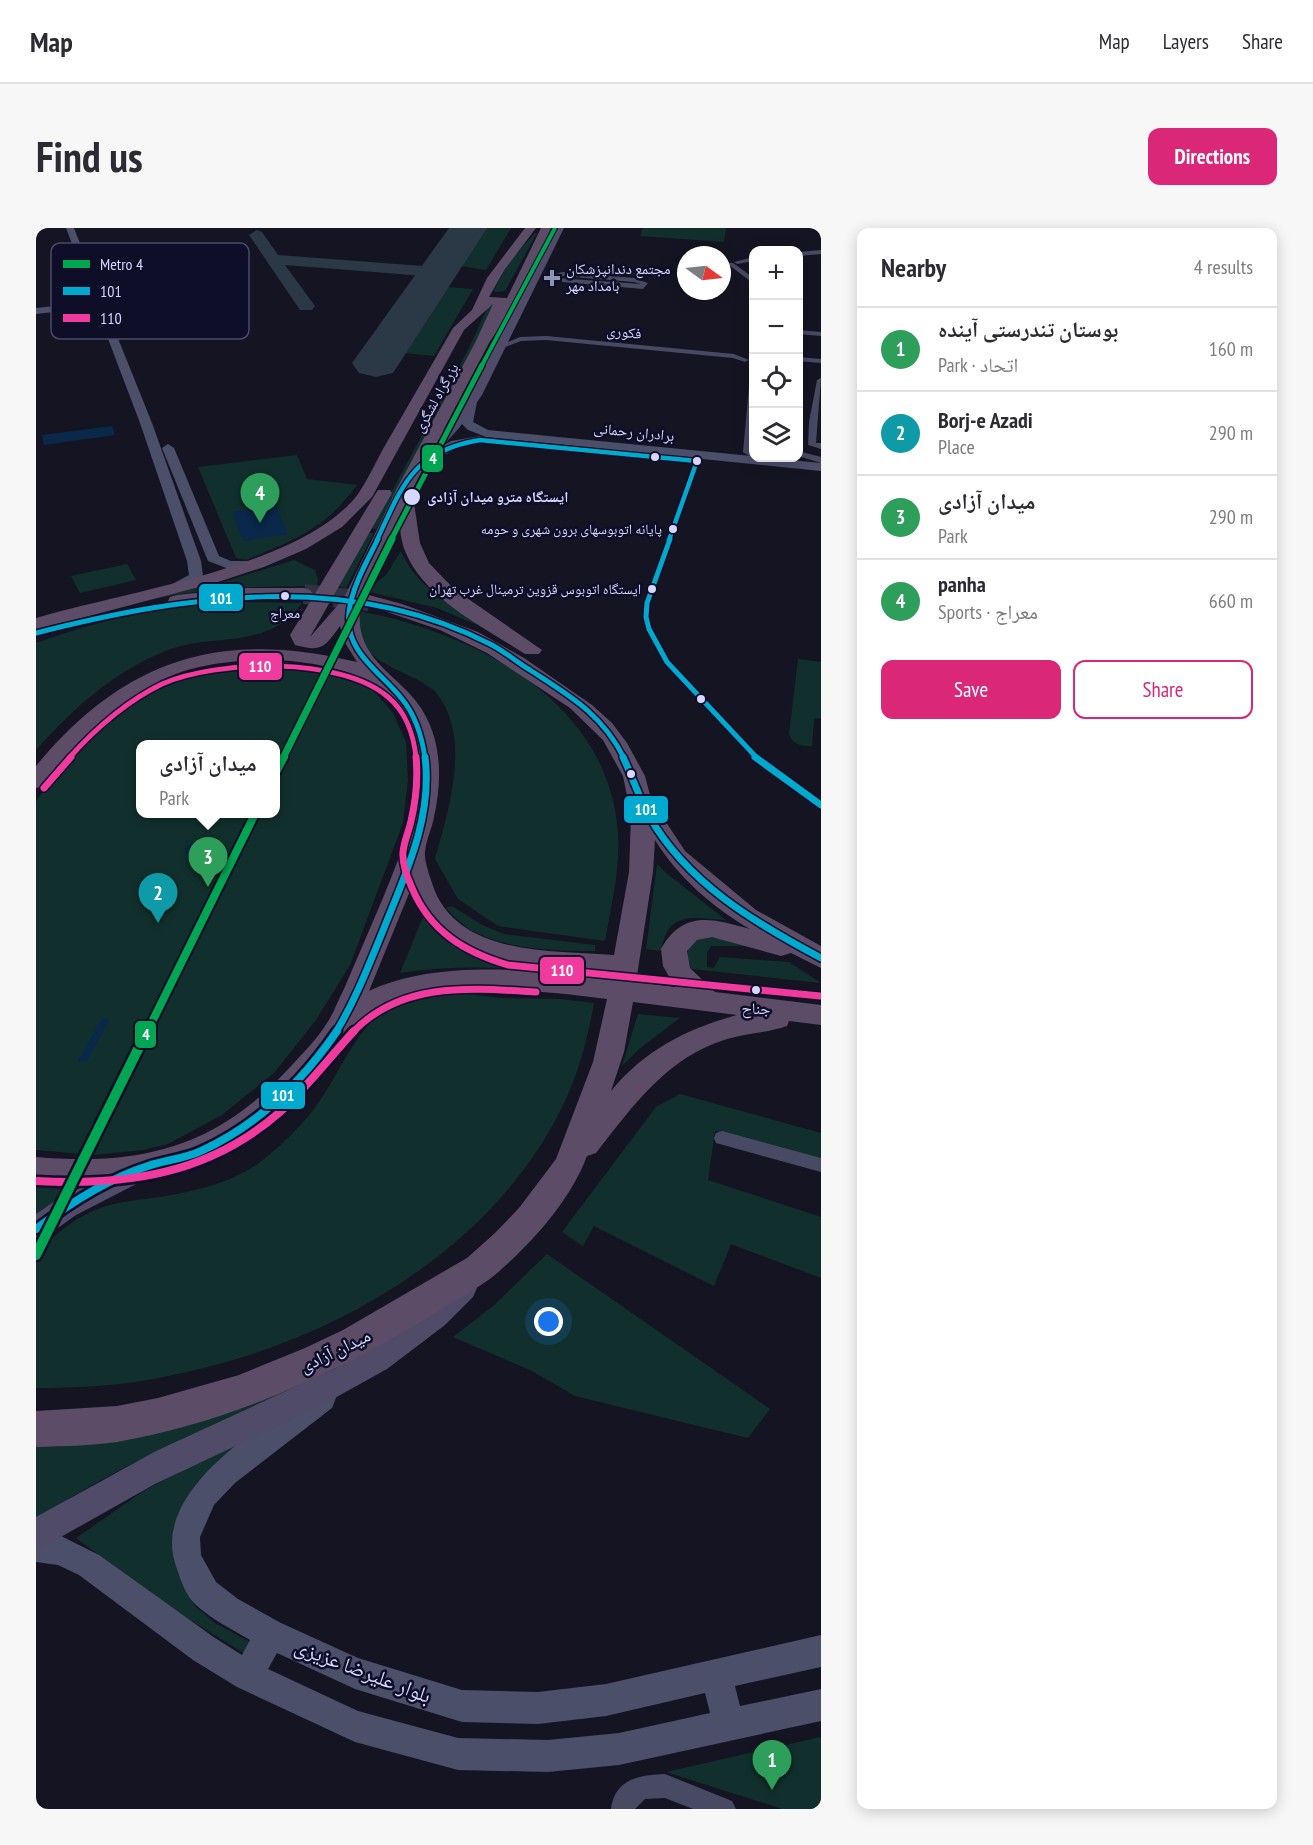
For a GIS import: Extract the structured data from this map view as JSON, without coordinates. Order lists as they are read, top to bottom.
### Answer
{
  "streets": {
    "highway": ["بزرگراه لشگری", "میدان آزادی"],
    "main road": ["برادران رحمانی", "بلوار علیرضا عزیزی"],
    "street": ["فکوری"]
  },
  "crossings": [
    ["بزرگراه لشگری", "میدان آزادی"]
  ],
  "places": {
    "health": ["مجتمع دندانپزشکان بامداد مهر"],
    "other": [
      "ایستگاه مترو میدان آزادی",
      "پایانه اتوبوسهای برون شهری و حومه",
      "ایستگاه اتوبوس قزوین ترمینال غرب تهران",
      "معراج",
      "جناح"
    ]
  },
  "lines": ["metro line 4", "transit line 101", "transit line 110"],
  "legend": ["Metro 4", "101", "110"],
  "north": "right",
  "page": {
    "header": "Map",
    "nav": ["Map", "Layers", "Share"],
    "buttons": [
      "Directions",
      ["Save", "Share"]
    ],
    "title": "Find us",
    "heading": ["Nearby", "4 results"],
    "map_buttons": ["+", "−"],
    "list": [
      {
        "mark": "1",
        "name": "بوستان تندرستی آینده",
        "note": "Park · اتحاد",
        "value": "160 m"
      },
      {
        "mark": "2",
        "name": "Borj-e Azadi",
        "note": "Place",
        "value": "290 m"
      },
      {
        "mark": "3",
        "name": "میدان آزادی",
        "note": "Park",
        "value": "290 m"
      },
      {
        "mark": "4",
        "name": "panha",
        "note": "Sports · معراج",
        "value": "660 m"
      }
    ],
    "pins": [
      "4",
      "3",
      "2",
      "1"
    ],
    "popup": ["میدان آزادی", "Park"]
  }
}
